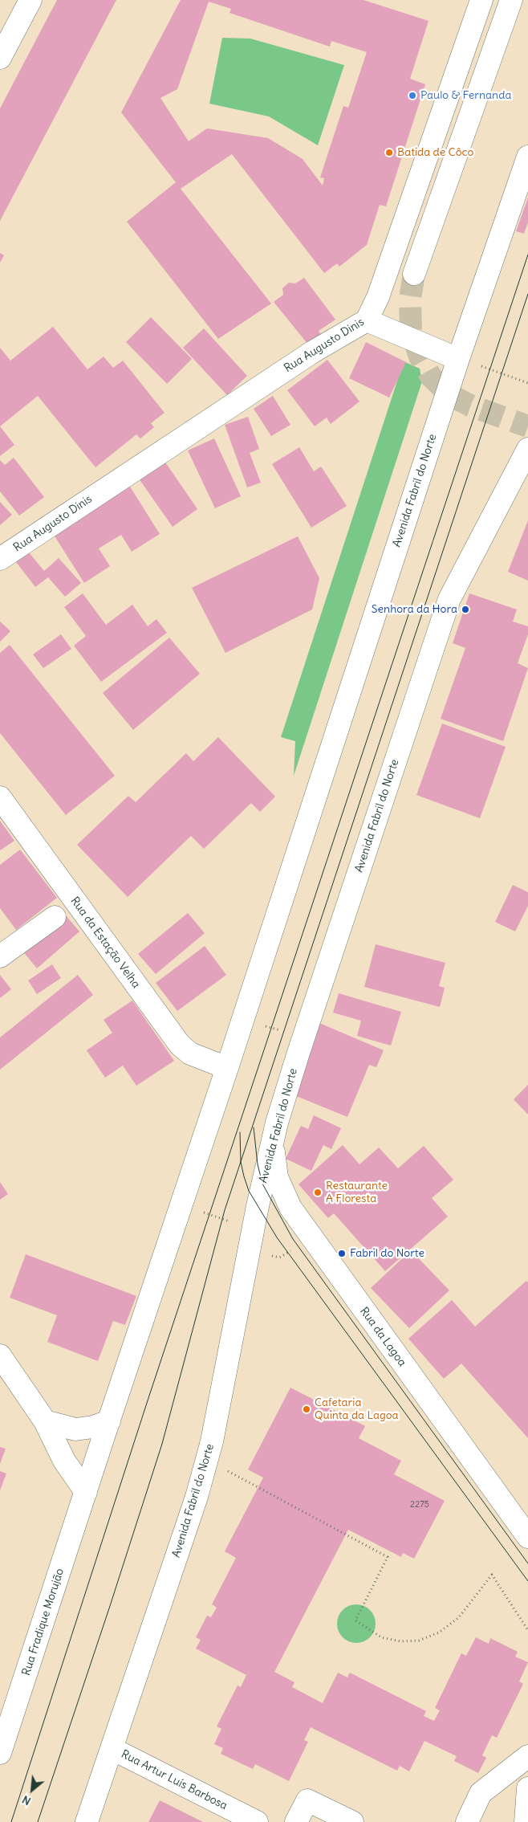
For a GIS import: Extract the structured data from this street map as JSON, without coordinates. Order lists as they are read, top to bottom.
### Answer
{
  "streets": {
    "street": [
      "Rua Augusto Dinis",
      "Avenida Fabril do Norte",
      "Rua da Estação Velha",
      "Rua da Lagoa",
      "Rua Fradique Morujão",
      "Rua Artur Luís Barbosa"
    ]
  },
  "crossings": [
    ["Avenida Fabril do Norte", "Rua da Estação Velha"],
    ["Avenida Fabril do Norte", "Rua da Lagoa"],
    ["Avenida Fabril do Norte", "Rua Fradique Morujão"],
    ["Avenida Fabril do Norte", "Rua Artur Luís Barbosa"]
  ],
  "places": [
    "Paulo & Fernanda",
    "Batida de Côco",
    "Senhora da Hora",
    "Restaurante A Floresta",
    "Fabril do Norte",
    "Cafetaria Quinta da Lagoa"
  ],
  "house_numbers": ["2275"],
  "north": "bottom left"
}
